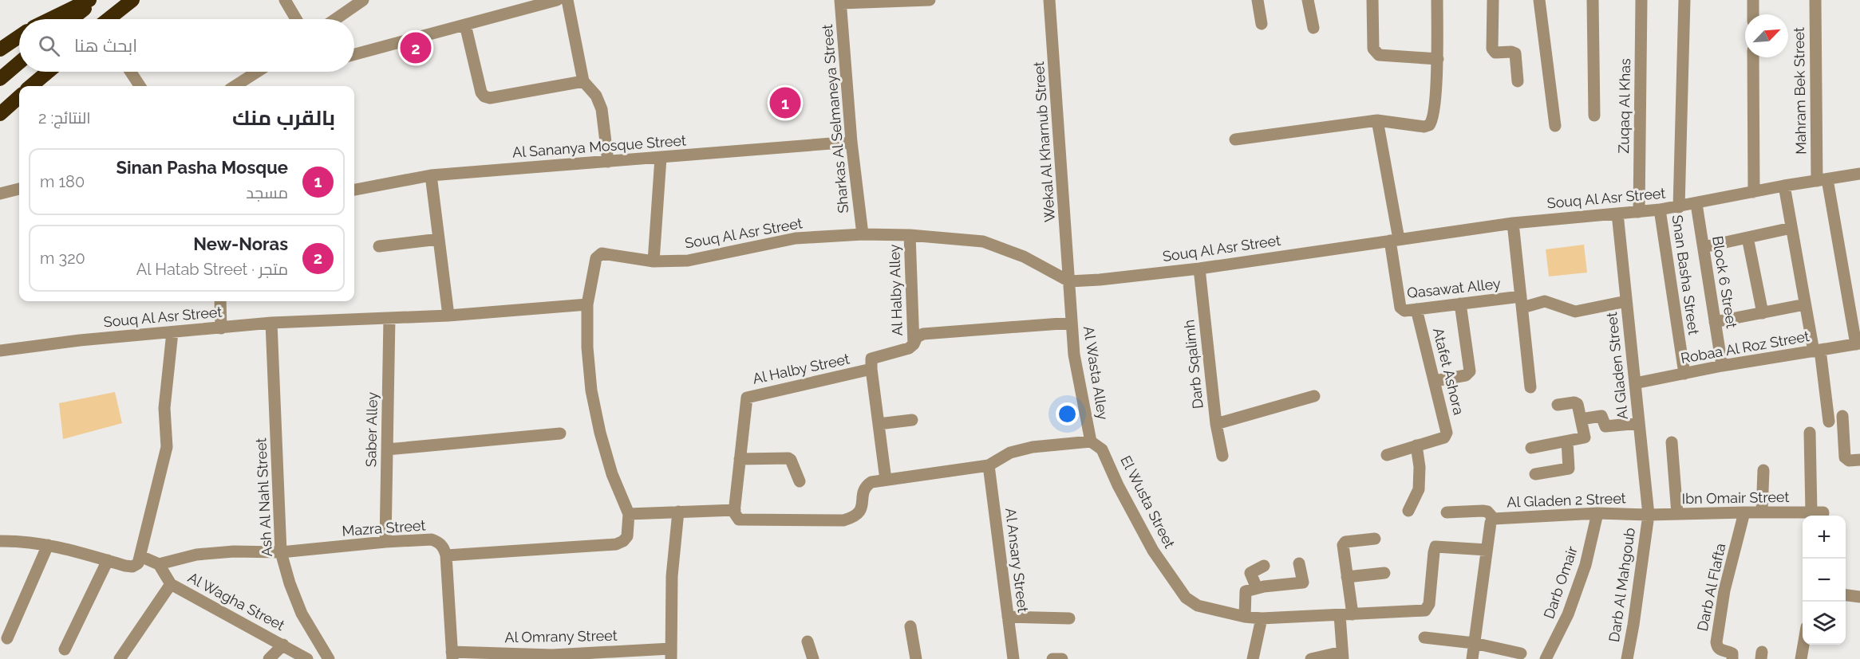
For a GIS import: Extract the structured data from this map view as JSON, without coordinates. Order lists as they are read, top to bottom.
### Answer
{
  "streets": {
    "street": [
      "Mahram Bek Street",
      "Zuqaq Al Khas",
      "Sharkas Al Selmaneya Street",
      "Wekal Al Kharnub Street",
      "Al Sananya Mosque Street",
      "Souq Al Asr Street",
      "Snan Basha Street",
      "Block 6 Street",
      "Qasawat Alley",
      "Al Halby Alley",
      "Robaa Al Roz Street",
      "Darb Sqalimh",
      "Al Gladen Street",
      "Al Halby Street",
      "Atafet Ashora",
      "Al Wasta Alley",
      "Saber Alley",
      "Ash Al Nahl Street",
      "Ibn Omair Street",
      "Al Gladen 2 Street",
      "El Wusta Street",
      "Mazra Street",
      "Al Ansary Street",
      "Darb Omair",
      "Darb Al Mahgoub",
      "Darb Al Flafta",
      "Al Wagha Street",
      "Al Omrany Street"
    ]
  },
  "crossings": [
    ["Mahram Bek Street", "Souq Al Asr Street"],
    ["Mahram Bek Street", "Robaa Al Roz Street"],
    ["Zuqaq Al Khas", "Souq Al Asr Street"],
    ["Sharkas Al Selmaneya Street", "Al Sananya Mosque Street"],
    ["Sharkas Al Selmaneya Street", "Souq Al Asr Street"],
    ["Wekal Al Kharnub Street", "Souq Al Asr Street"],
    ["Wekal Al Kharnub Street", "Al Wasta Alley"],
    ["Souq Al Asr Street", "Snan Basha Street"],
    ["Souq Al Asr Street", "Block 6 Street"],
    ["Souq Al Asr Street", "Qasawat Alley"],
    ["Souq Al Asr Street", "Al Halby Alley"],
    ["Souq Al Asr Street", "Darb Sqalimh"],
    ["Souq Al Asr Street", "Al Gladen Street"],
    ["Souq Al Asr Street", "Al Wasta Alley"],
    ["Souq Al Asr Street", "Saber Alley"],
    ["Souq Al Asr Street", "Ash Al Nahl Street"],
    ["Snan Basha Street", "Robaa Al Roz Street"],
    ["Block 6 Street", "Robaa Al Roz Street"],
    ["Qasawat Alley", "Al Gladen Street"],
    ["Qasawat Alley", "Atafet Ashora"],
    ["Al Halby Alley", "Al Halby Street"],
    ["Robaa Al Roz Street", "Al Gladen Street"],
    ["Al Gladen Street", "Ibn Omair Street"],
    ["Al Gladen Street", "Al Gladen 2 Street"],
    ["Al Gladen Street", "Darb Al Mahgoub"],
    ["Al Halby Street", "Al Wasta Alley"],
    ["Al Wasta Alley", "El Wusta Street"],
    ["Saber Alley", "Mazra Street"],
    ["Ash Al Nahl Street", "Mazra Street"],
    ["Ibn Omair Street", "Al Gladen 2 Street"],
    ["Ibn Omair Street", "Darb Al Mahgoub"],
    ["Ibn Omair Street", "Darb Al Flafta"],
    ["Al Gladen 2 Street", "Darb Omair"],
    ["Al Gladen 2 Street", "Darb Al Mahgoub"],
    ["Mazra Street", "Al Wagha Street"]
  ],
  "north": "top right",
  "page": {
    "search": "ابحث هنا",
    "pins": ["2", "1"],
    "heading": ["بالقرب منك", "النتائج: 2"],
    "list": [
      {
        "mark": "1",
        "name": "Sinan Pasha Mosque",
        "note": "مسجد",
        "value": "180 m"
      },
      {
        "mark": "2",
        "name": "New-Noras",
        "note": "متجر · Al Hatab Street",
        "value": "320 m"
      }
    ],
    "map_buttons": ["+", "−"]
  }
}
